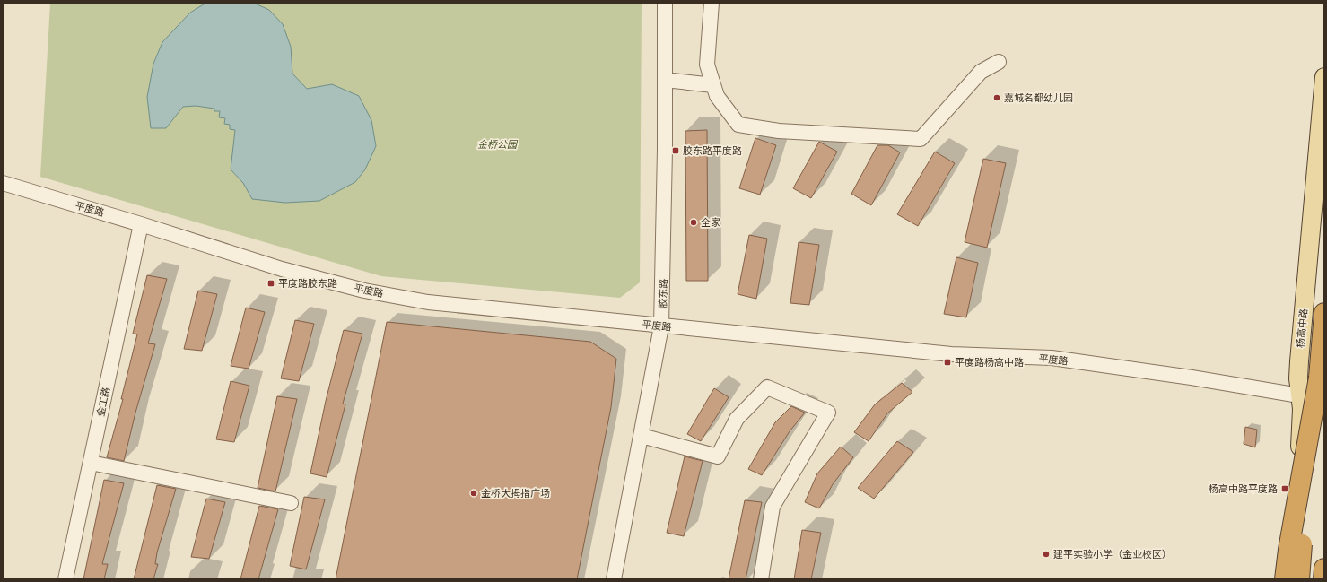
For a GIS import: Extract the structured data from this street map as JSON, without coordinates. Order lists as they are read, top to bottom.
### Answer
{
  "streets": {
    "main road": ["杨高中路"],
    "street": ["平度路", "胶东路", "金工路"]
  },
  "crossings": [
    ["平度路", "胶东路"],
    ["平度路", "杨高中路"],
    ["平度路", "金工路"]
  ],
  "parks": ["金桥公园"],
  "places": {
    "other": [
      "嘉城名都幼儿园",
      "全家",
      "金桥大拇指广场",
      "建平实验小学（金业校区）"
    ],
    "transit": [
      "胶东路平度路",
      "平度路胶东路",
      "平度路杨高中路",
      "杨高中路平度路"
    ]
  }
}
